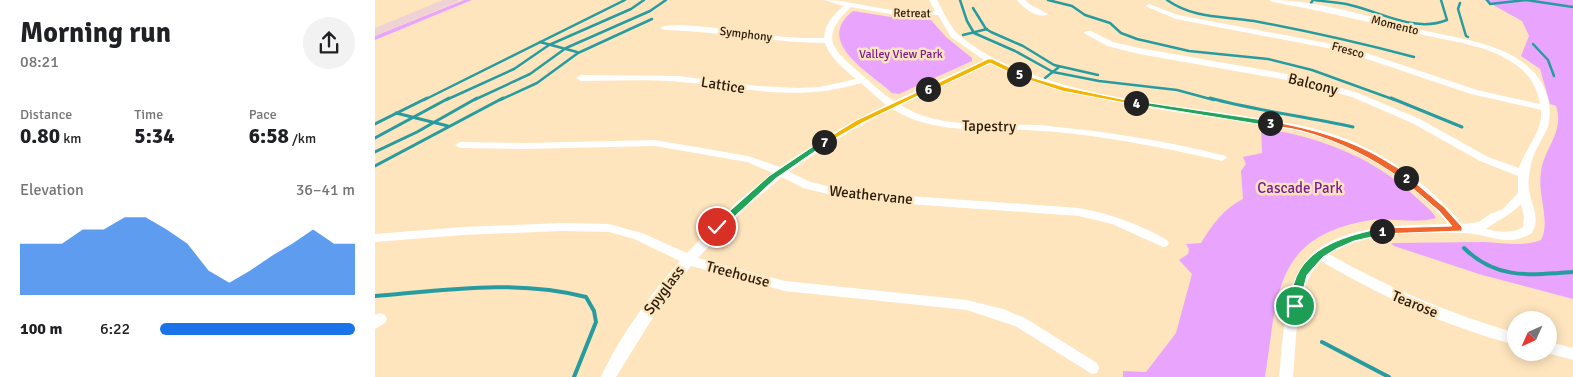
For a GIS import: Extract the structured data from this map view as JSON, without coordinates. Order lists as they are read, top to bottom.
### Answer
{
  "streets": {
    "street": [
      "Retreat",
      "Momento",
      "Symphony",
      "Fresco",
      "Balcony",
      "Lattice",
      "Tapestry",
      "Weathervane",
      "Treehouse",
      "Spyglass",
      "Tearose"
    ]
  },
  "crossings": [
    ["Momento", "Fresco"],
    ["Symphony", "Tapestry"],
    ["Lattice", "Tapestry"],
    ["Tapestry", "Spyglass"],
    ["Weathervane", "Spyglass"],
    ["Treehouse", "Spyglass"]
  ],
  "parks": ["Valley View Park", "Cascade Park"],
  "north": "bottom left",
  "page": {
    "heading": ["Morning run", "08:21"],
    "pins": [
      "5",
      "6",
      "4",
      "3",
      "7",
      "2",
      "1"
    ],
    "stats": [
      ["Distance", "0.80 km"],
      ["Time", "5:34"],
      ["Pace", "6:58 /km"]
    ],
    "chart": ["Elevation", "36–41 m"],
    "list": [
      {
        "name": "100 m",
        "note": "6:22"
      }
    ]
  }
}
